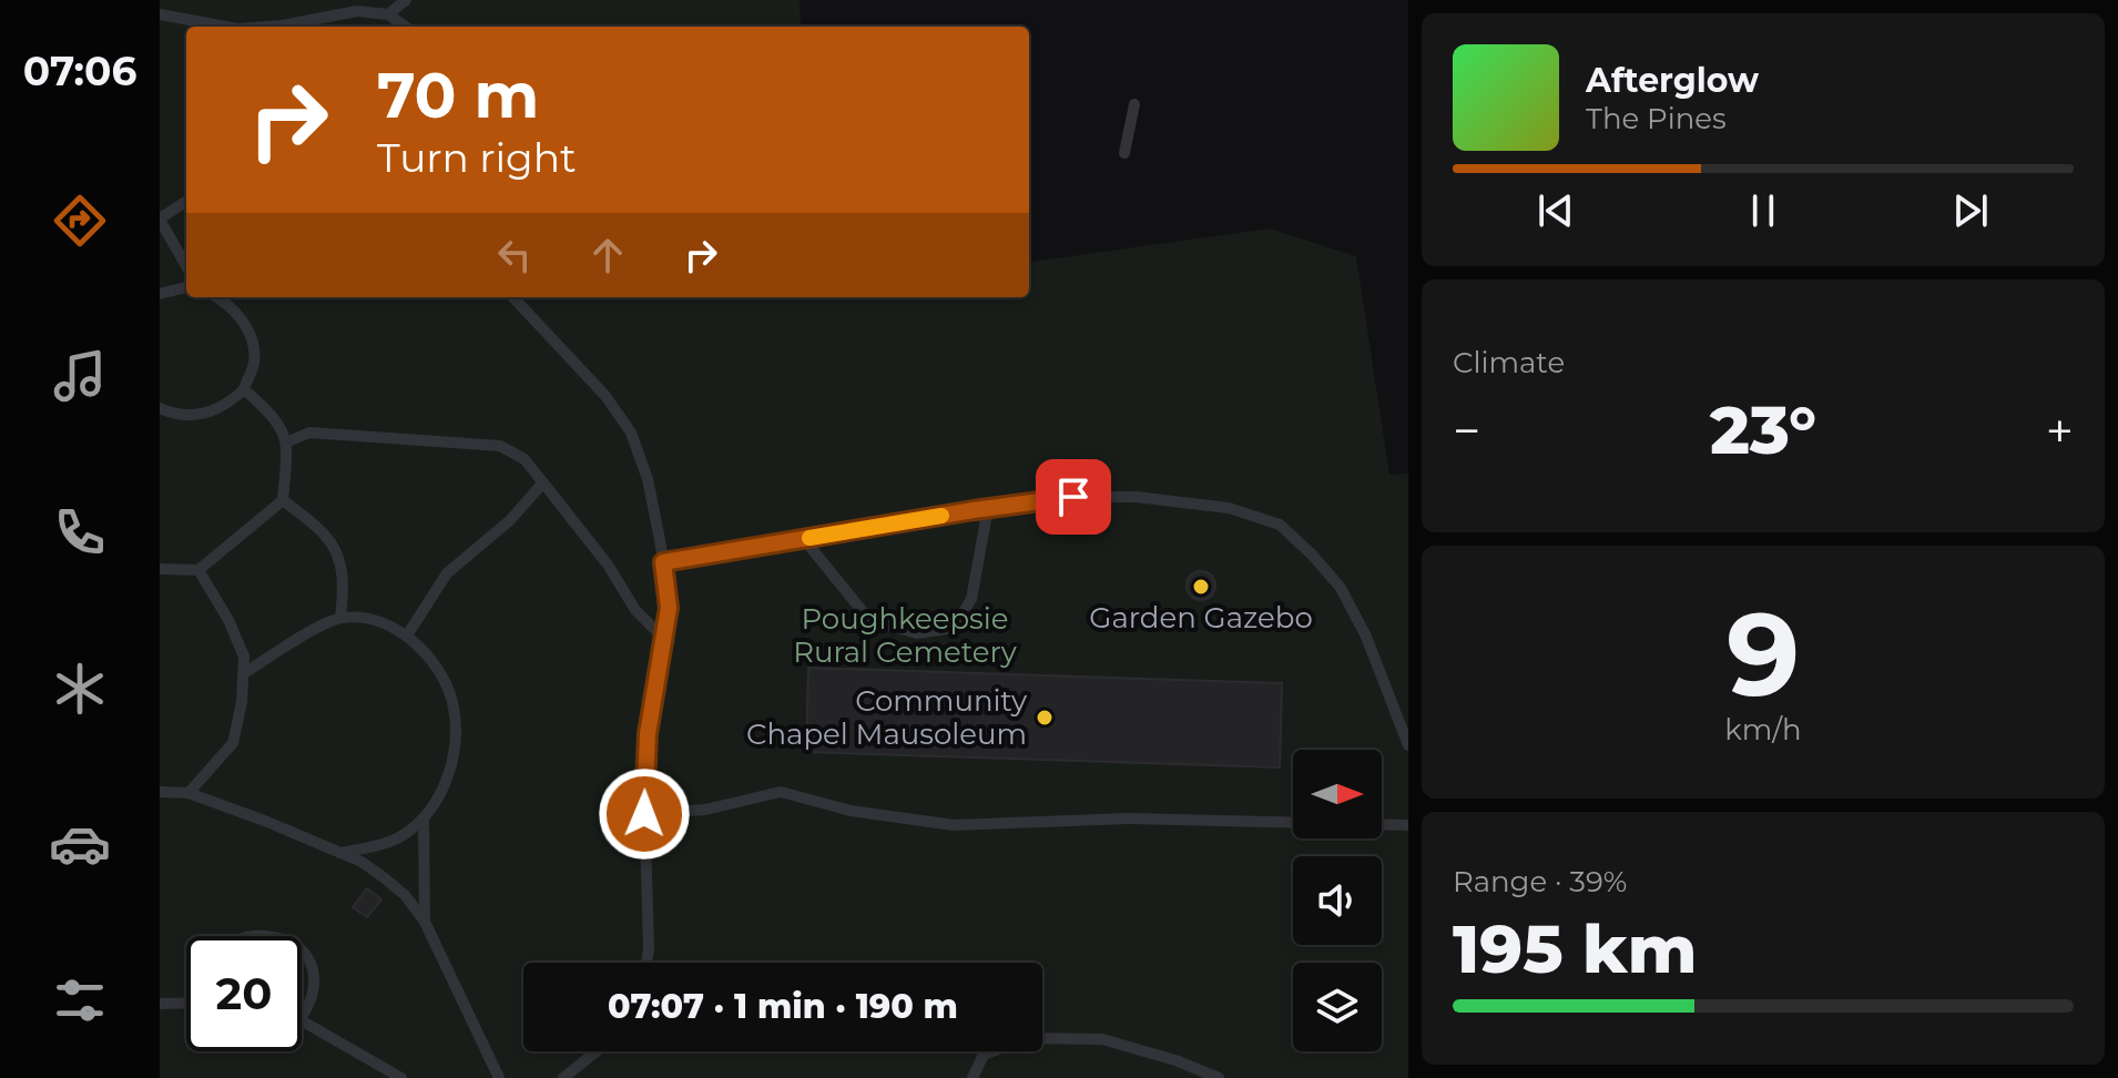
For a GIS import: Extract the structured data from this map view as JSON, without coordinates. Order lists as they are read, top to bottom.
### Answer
{
  "parks": ["Poughkeepsie Rural Cemetery"],
  "places": ["Garden Gazebo", "Community Chapel Mausoleum"],
  "north": "right",
  "page": {
    "tabs": "07:06",
    "turn": ["70 m", "Turn right"],
    "song": ["Afterglow", "The Pines"],
    "tile": [
      "Climate",
      ["9", "km/h"],
      ["Range · 39%", "195 km"]
    ],
    "heat": ["−", "23°", "+"],
    "limit": "20",
    "trip": "07:07 · 1 min · 190 m"
  }
}
